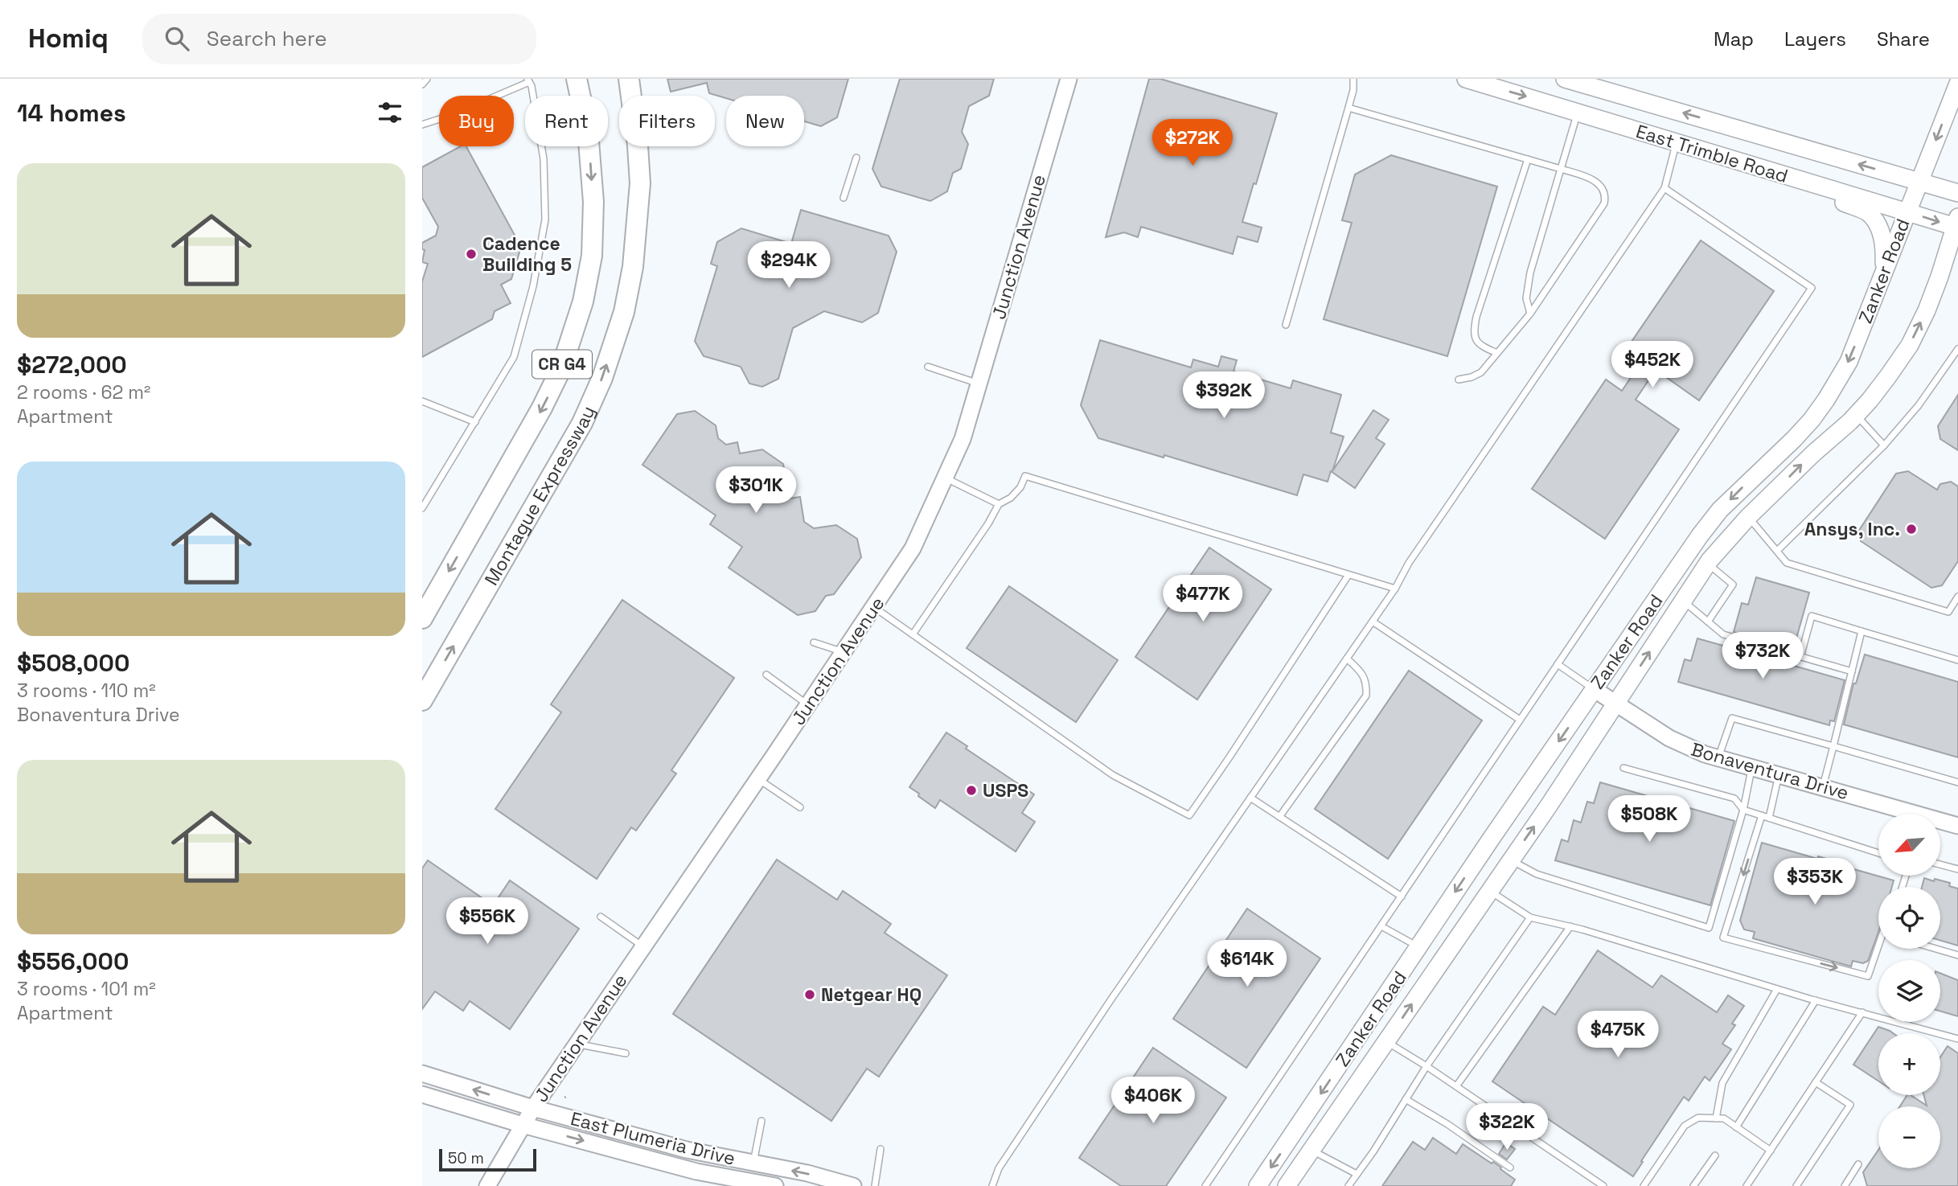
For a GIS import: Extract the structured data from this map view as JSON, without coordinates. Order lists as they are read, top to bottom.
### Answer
{
  "streets": {
    "highway": ["CR G4", "Montague Expressway"],
    "main road": [
      "East Trimble Road",
      "Junction Avenue",
      "Zanker Road",
      "Bonaventura Drive",
      "East Plumeria Drive"
    ]
  },
  "crossings": [
    ["East Trimble Road", "Zanker Road"],
    ["Junction Avenue", "East Plumeria Drive"],
    ["Zanker Road", "Bonaventura Drive"]
  ],
  "places": [
    "Cadence Building 5",
    "Ansys, Inc.",
    "USPS",
    "Netgear HQ"
  ],
  "scale_bar": "50 m",
  "north": "bottom left",
  "page": {
    "header": "Homiq",
    "search": "Search here",
    "nav": ["Map", "Layers", "Share"],
    "heading": "14 homes",
    "chip": [
      "Buy",
      "Rent",
      "Filters",
      "New"
    ],
    "price": [
      "$272K",
      "$294K",
      "$452K",
      "$392K",
      "$301K",
      "$477K",
      "$732K",
      "$508K",
      "$353K",
      "$556K",
      "$614K",
      "$475K",
      "$406K",
      "$322K"
    ],
    "list": [
      {
        "name": "$272,000",
        "note": "2 rooms · 62 m² · Apartment"
      },
      {
        "name": "$508,000",
        "note": "3 rooms · 110 m² · Bonaventura Drive"
      },
      {
        "name": "$556,000",
        "note": "3 rooms · 101 m² · Apartment"
      }
    ],
    "map_buttons": ["+", "−"],
    "scale": "50 m"
  }
}
